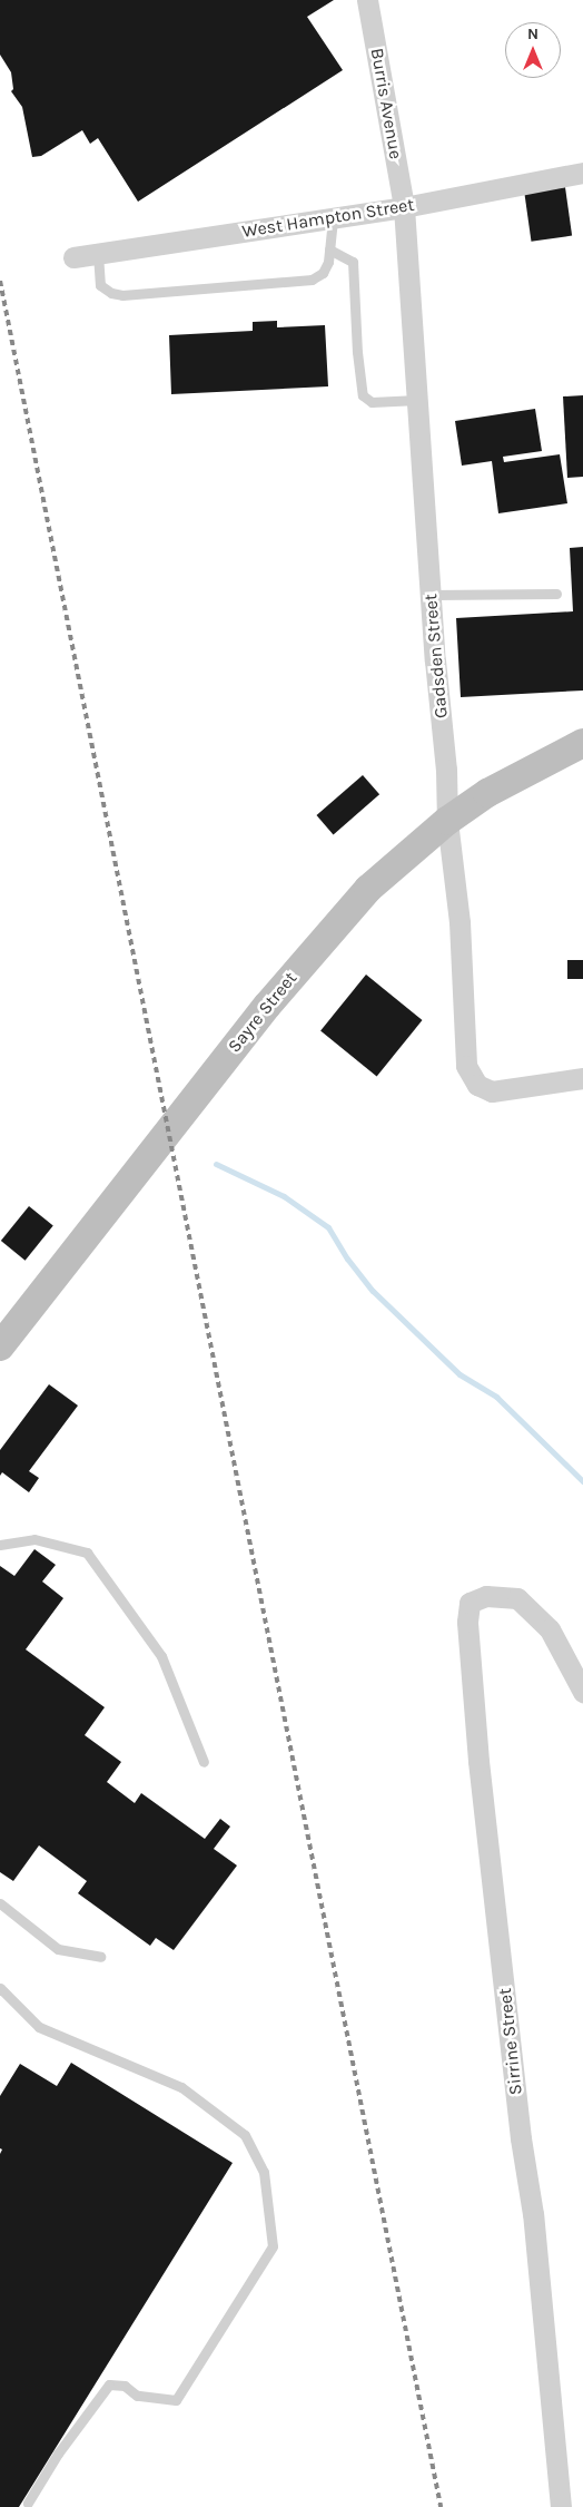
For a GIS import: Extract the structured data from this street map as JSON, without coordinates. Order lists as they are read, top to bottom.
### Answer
{
  "streets": {
    "main road": ["Sayre Street"],
    "street": [
      "Burris Avenue",
      "West Hampton Street",
      "Gadsden Street",
      "Sirrine Street"
    ]
  },
  "crossings": [
    ["Burris Avenue", "West Hampton Street"],
    ["Burris Avenue", "Gadsden Street"],
    ["West Hampton Street", "Gadsden Street"],
    ["Gadsden Street", "Sayre Street"]
  ],
  "north": "top"
}
